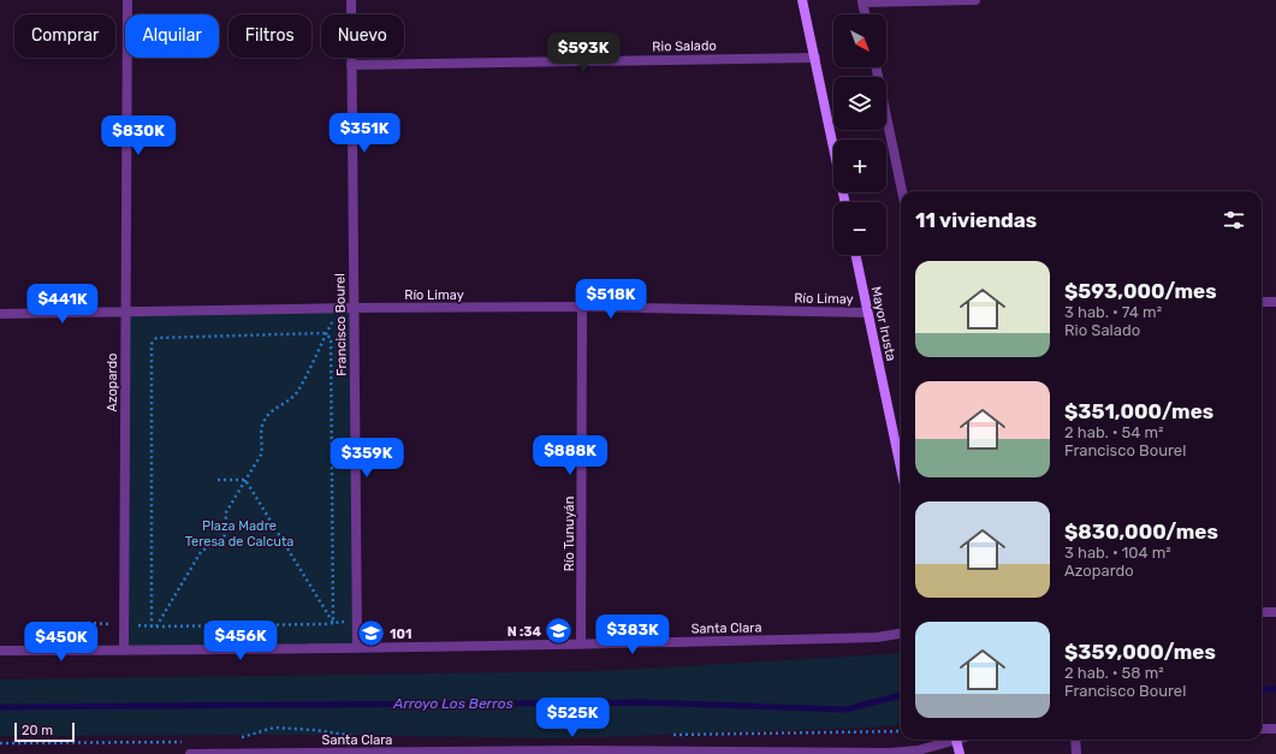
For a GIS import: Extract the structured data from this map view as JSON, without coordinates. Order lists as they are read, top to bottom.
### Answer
{
  "streets": {
    "main road": ["Mayor Irusta"],
    "street": [
      "Rio Salado",
      "Río Limay",
      "Francisco Bourel",
      "Azopardo",
      "Río Tunuyán",
      "Santa Clara"
    ]
  },
  "crossings": [
    ["Rio Salado", "Francisco Bourel"],
    ["Río Limay", "Mayor Irusta"],
    ["Río Limay", "Francisco Bourel"],
    ["Río Limay", "Azopardo"],
    ["Río Limay", "Río Tunuyán"],
    ["Francisco Bourel", "Santa Clara"],
    ["Azopardo", "Santa Clara"],
    ["Río Tunuyán", "Santa Clara"]
  ],
  "water": ["Arroyo Los Berros"],
  "parks": ["Plaza Madre Teresa de Calcuta"],
  "places": {
    "school or university": ["N :34", "101"]
  },
  "scale_bar": "20 m",
  "north": "bottom right",
  "page": {
    "map_buttons": ["+", "−"],
    "chip": [
      "Comprar",
      "Alquilar",
      "Filtros",
      "Nuevo"
    ],
    "price": [
      "$593K",
      "$351K",
      "$830K",
      "$518K",
      "$441K",
      "$888K",
      "$359K",
      "$383K",
      "$456K",
      "$450K",
      "$525K"
    ],
    "heading": "11 viviendas",
    "list": [
      {
        "name": "$593,000/mes",
        "note": "3 hab. · 74 m² · Rio Salado"
      },
      {
        "name": "$351,000/mes",
        "note": "2 hab. · 54 m² · Francisco Bourel"
      },
      {
        "name": "$830,000/mes",
        "note": "3 hab. · 104 m² · Azopardo"
      },
      {
        "name": "$359,000/mes",
        "note": "2 hab. · 58 m² · Francisco Bourel"
      }
    ],
    "scale": "20 m"
  }
}
